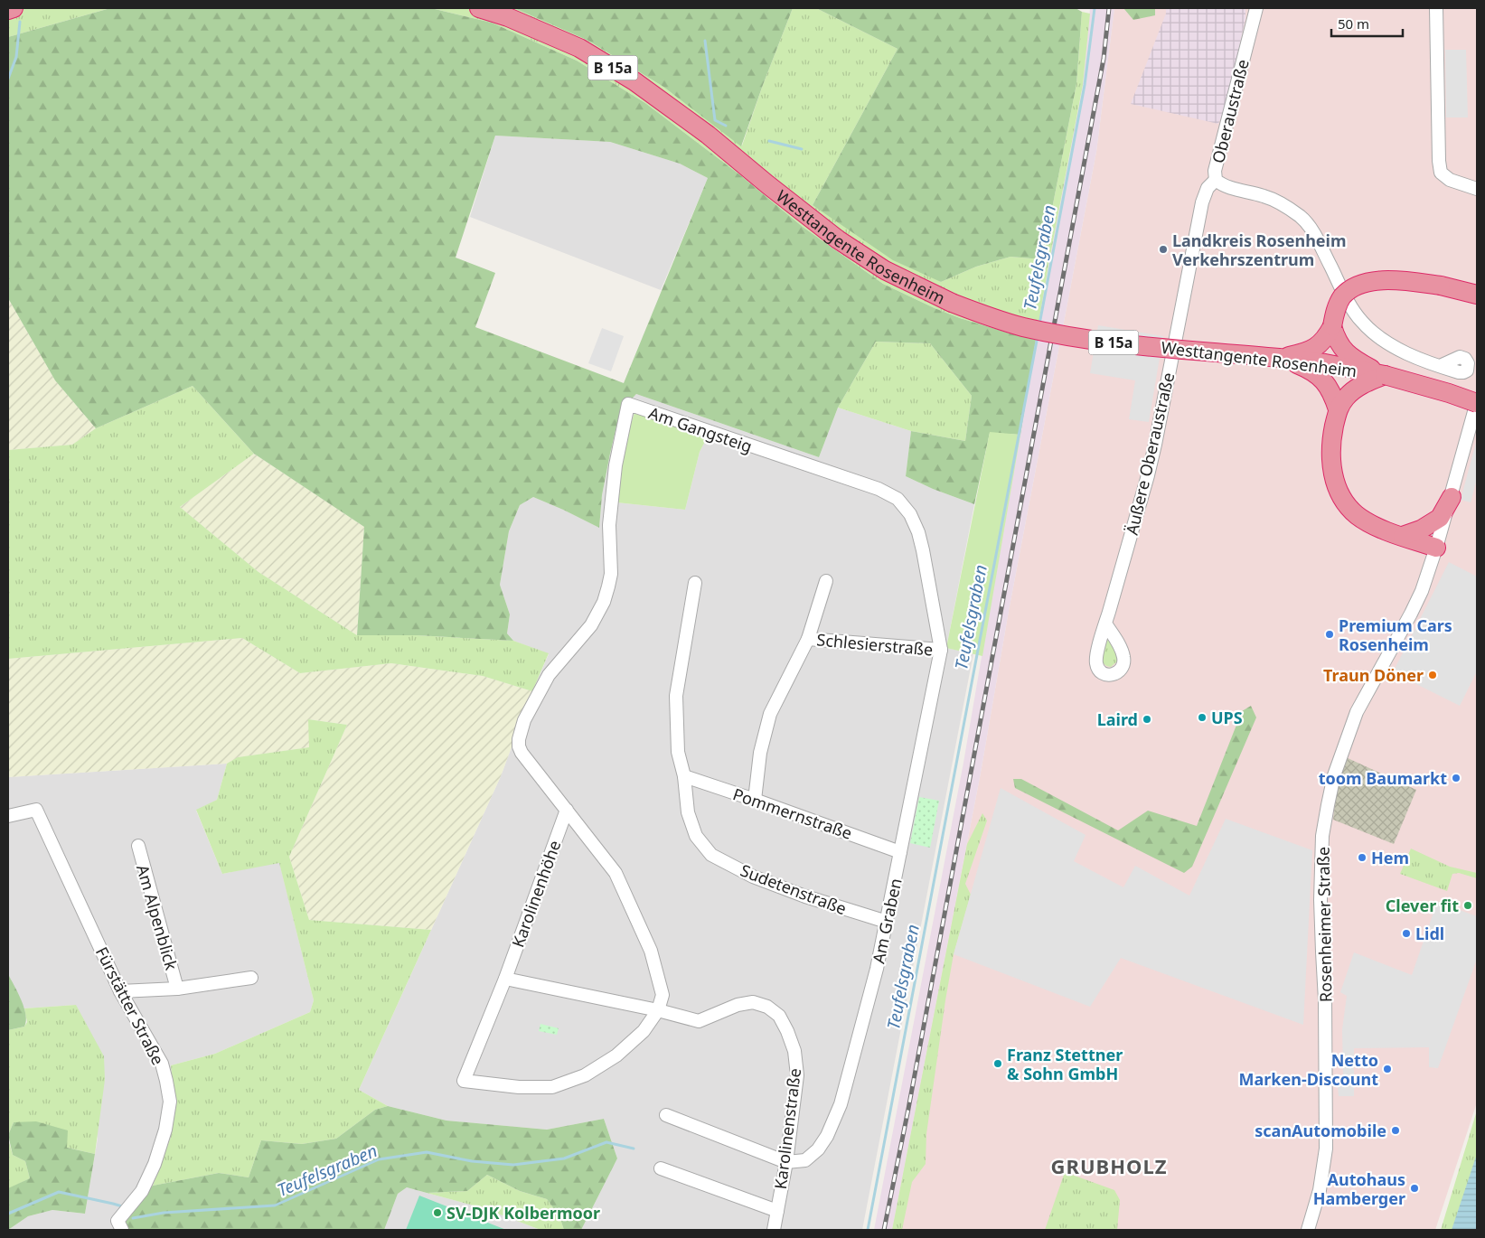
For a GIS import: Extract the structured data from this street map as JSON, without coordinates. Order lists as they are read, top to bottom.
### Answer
{
  "streets": {
    "highway": ["B 15a", "Westtangente Rosenheim"],
    "street": [
      "Oberaustraße",
      "Am Gangsteig",
      "Äußere Oberaustraße",
      "Schlesierstraße",
      "Pommernstraße",
      "Sudetenstraße",
      "Karolinenhöhe",
      "Am Alpenblick",
      "Am Graben",
      "Rosenheimer Straße",
      "Fürstätter Straße",
      "Karolinenstraße"
    ]
  },
  "crossings": [
    ["Oberaustraße", "Äußere Oberaustraße"],
    ["Westtangente Rosenheim", "Rosenheimer Straße"],
    ["Am Gangsteig", "Schlesierstraße"],
    ["Am Gangsteig", "Karolinenhöhe"],
    ["Am Gangsteig", "Am Graben"],
    ["Schlesierstraße", "Pommernstraße"],
    ["Schlesierstraße", "Am Graben"],
    ["Pommernstraße", "Sudetenstraße"],
    ["Pommernstraße", "Am Graben"],
    ["Sudetenstraße", "Am Graben"],
    ["Karolinenhöhe", "Karolinenstraße"],
    ["Am Alpenblick", "Fürstätter Straße"],
    ["Am Graben", "Karolinenstraße"]
  ],
  "districts": ["GRUBHOLZ"],
  "water": ["Teufelsgraben"],
  "places": [
    "Landkreis Rosenheim Verkehrszentrum",
    "Premium Cars Rosenheim",
    "Traun Döner",
    "UPS",
    "Laird",
    "toom Baumarkt",
    "Hem",
    "Clever fit",
    "Lidl",
    "Franz Stettner & Sohn GmbH",
    "Netto Marken-Discount",
    "scanAutomobile",
    "Autohaus Hamberger",
    "SV-DJK Kolbermoor"
  ],
  "scale_bar": "50 m"
}
